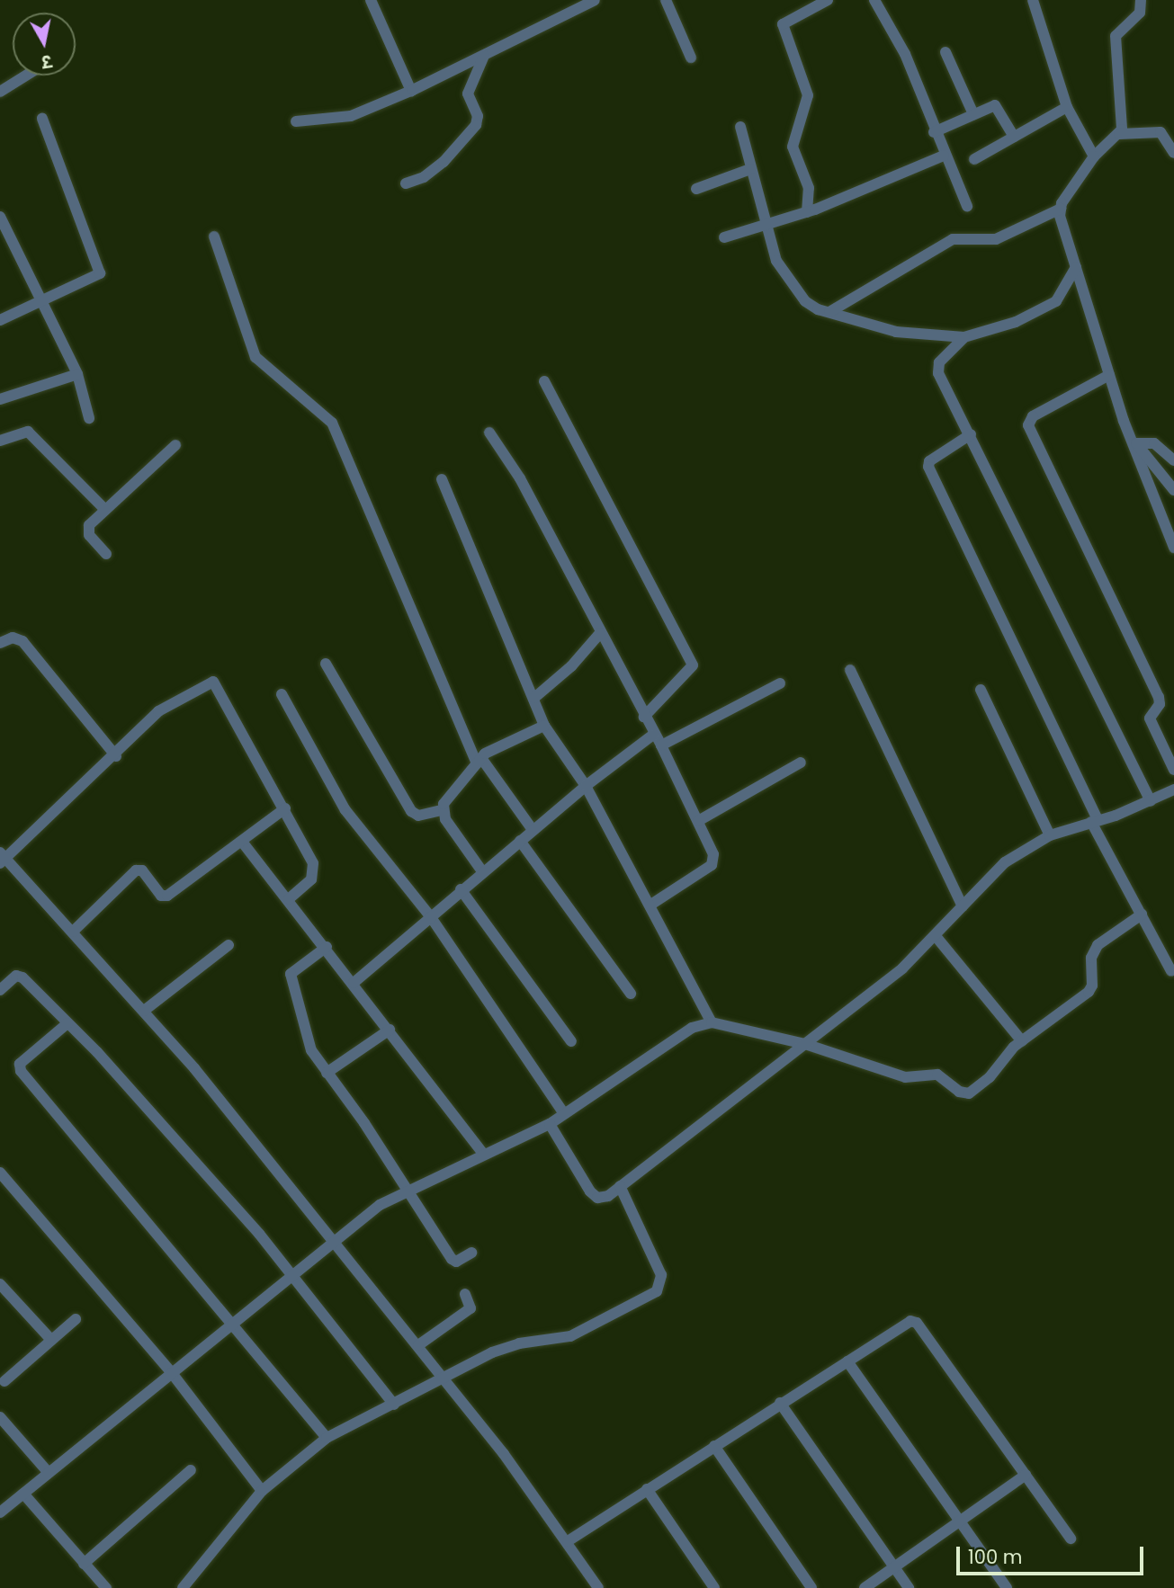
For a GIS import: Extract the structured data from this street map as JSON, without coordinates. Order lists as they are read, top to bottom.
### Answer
{
  "scale_bar": "100 m",
  "north": "bottom"
}
